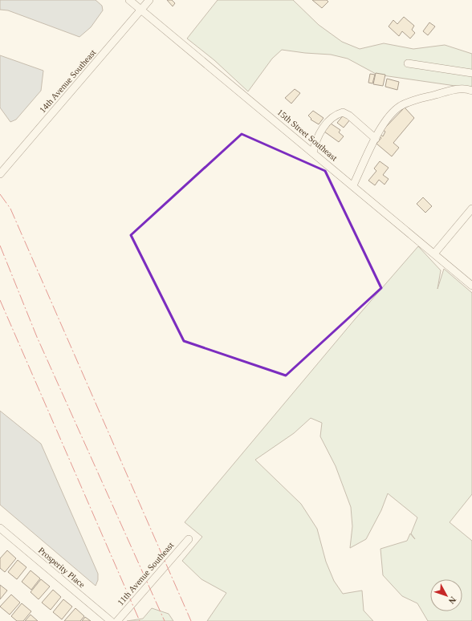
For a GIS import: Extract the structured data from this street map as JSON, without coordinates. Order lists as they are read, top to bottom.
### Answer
{
  "streets": {
    "street": [
      "14th Avenue Southeast",
      "15th Street Southeast",
      "Prosperity Place",
      "11th Avenue Southeast"
    ]
  },
  "crossings": [
    ["14th Avenue Southeast", "15th Street Southeast"]
  ],
  "north": "bottom right"
}
